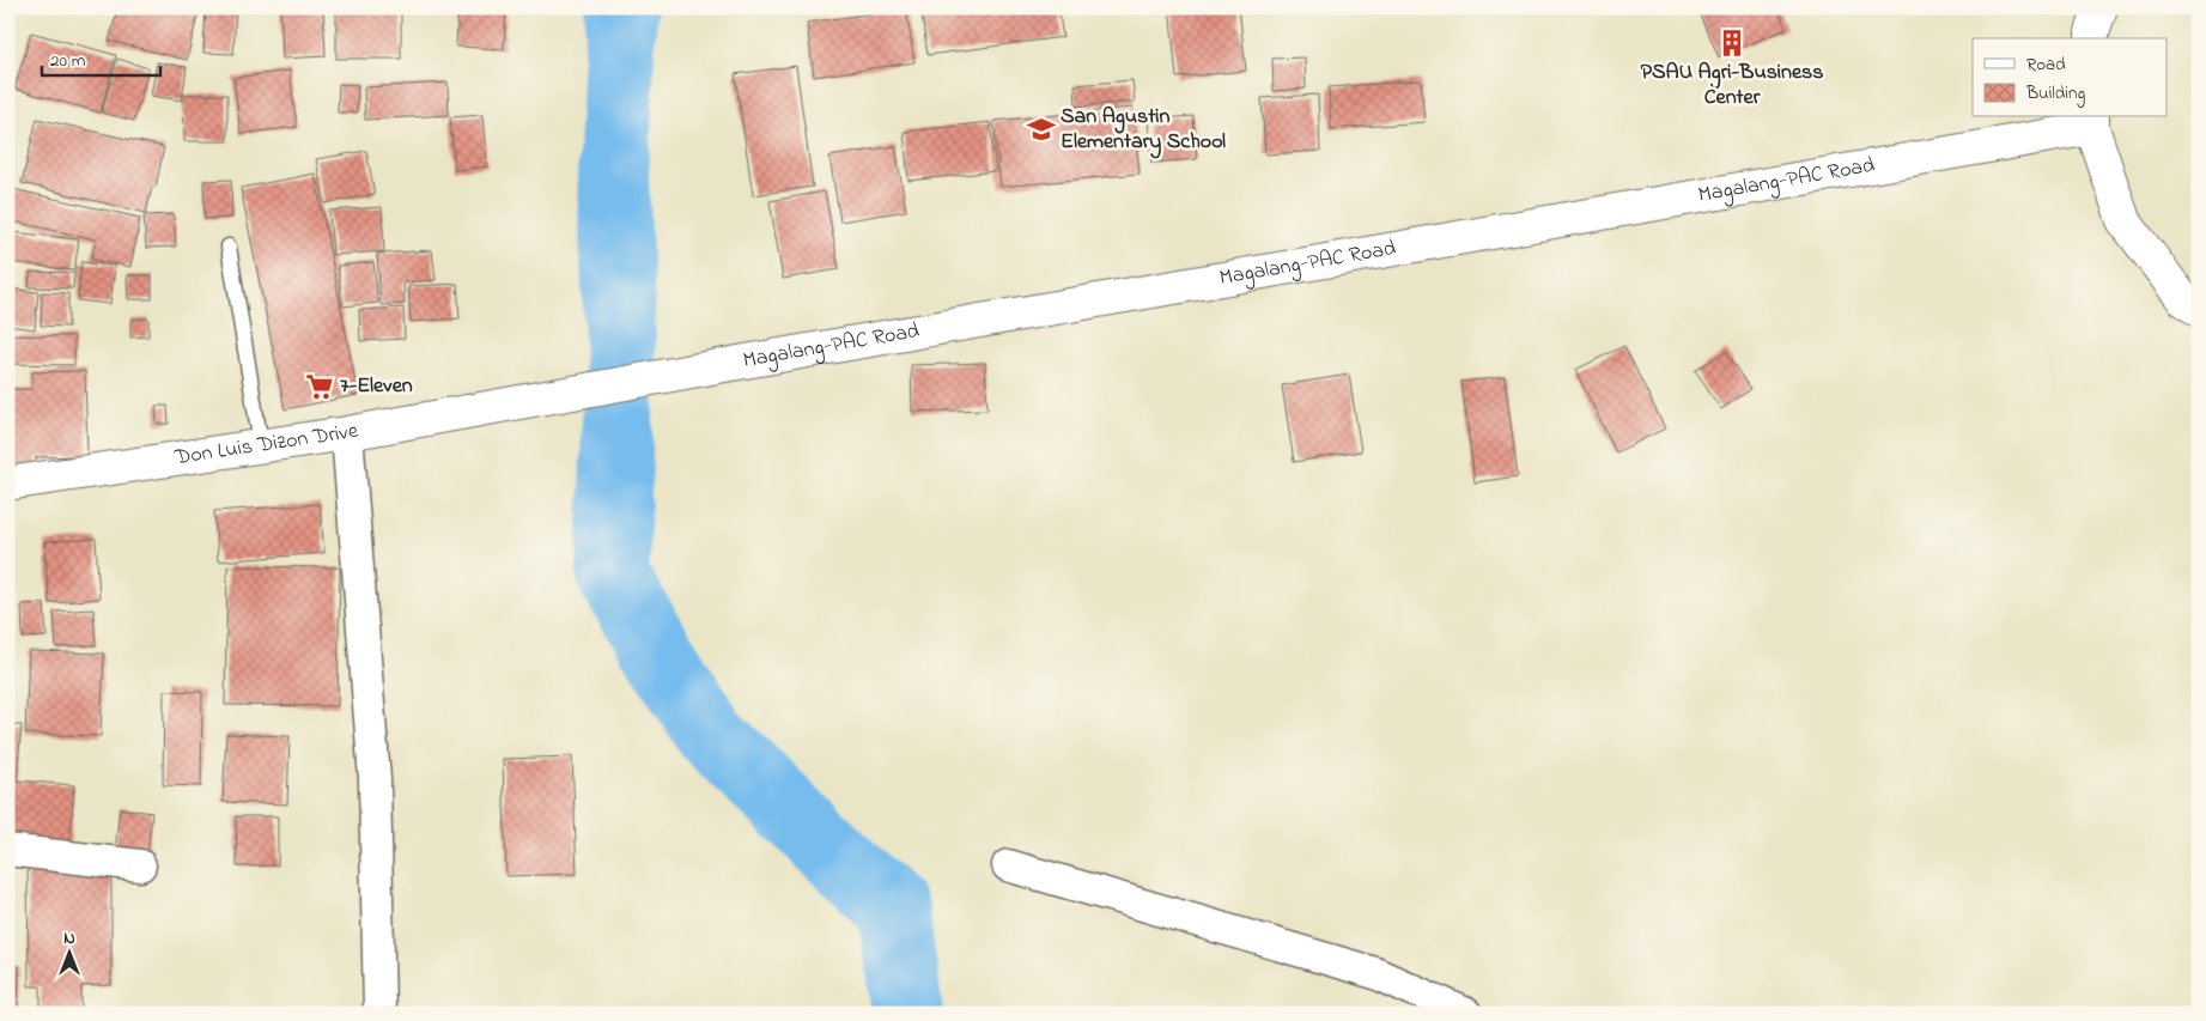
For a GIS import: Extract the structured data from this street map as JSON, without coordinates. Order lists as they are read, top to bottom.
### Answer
{
  "streets": {
    "street": ["Magalang-PAC Road", "Don Luis Dizon Drive"]
  },
  "crossings": [
    ["Magalang-PAC Road", "Don Luis Dizon Drive"]
  ],
  "places": {
    "building": ["PSAU Agri-Business Center"],
    "school or university": ["San Agustin Elementary School"],
    "supermarket": ["7-Eleven"]
  },
  "legend": ["Road", "Building"],
  "scale_bar": "20 m",
  "north": "top"
}
